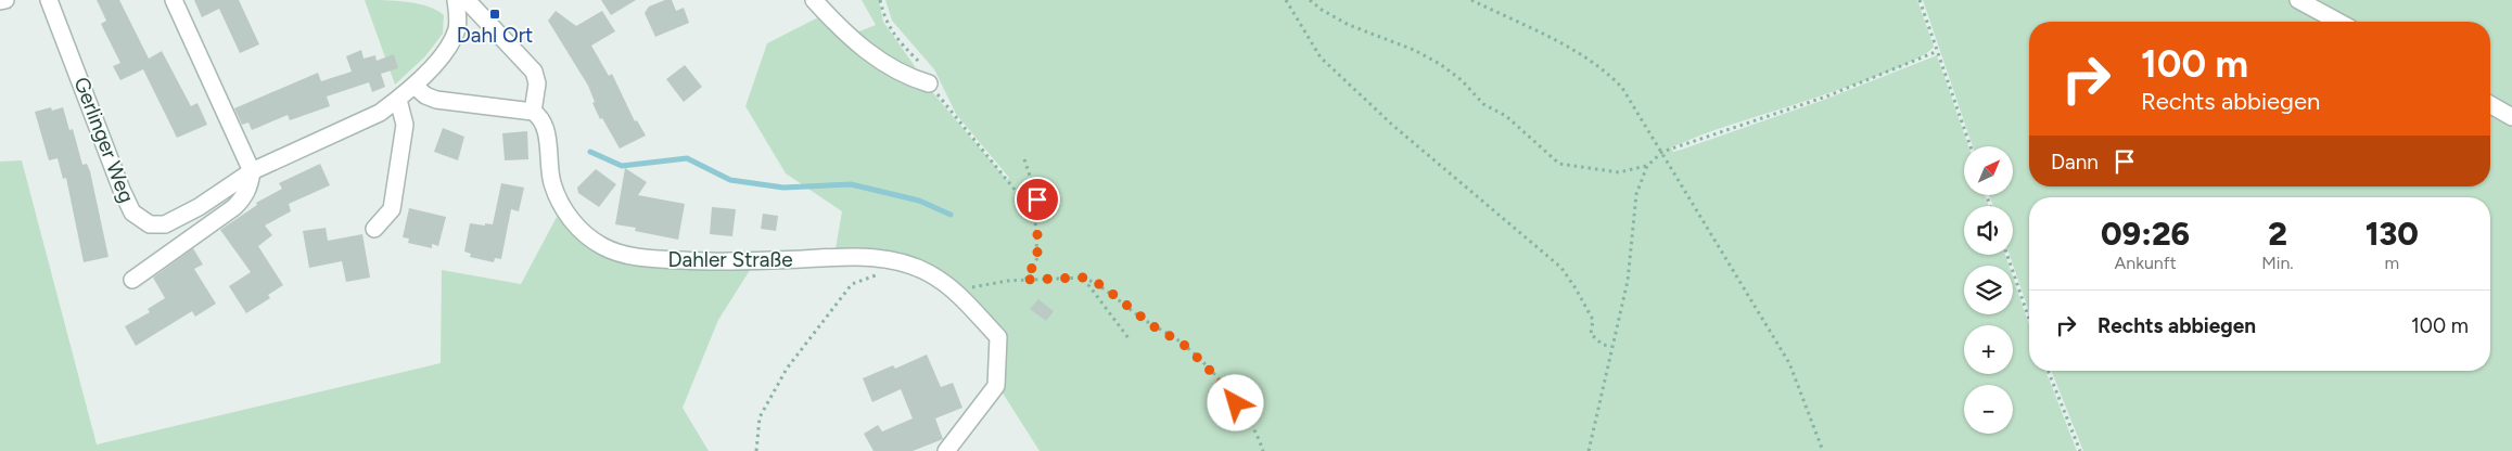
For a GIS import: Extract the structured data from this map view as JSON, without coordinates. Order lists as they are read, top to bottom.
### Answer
{
  "streets": {
    "street": ["Gerlinger Weg", "Dahler Straße"]
  },
  "places": {
    "transit": ["Dahl Ort"]
  },
  "north": "top right",
  "page": {
    "turn": ["100 m", "Rechts abbiegen"],
    "then": "Dann",
    "map_buttons": ["+", "−"],
    "eta": [
      "09:26",
      "Ankunft",
      "2",
      "Min.",
      "130",
      "m"
    ],
    "list": [
      {
        "name": "Rechts abbiegen",
        "value": "100 m"
      }
    ]
  }
}
